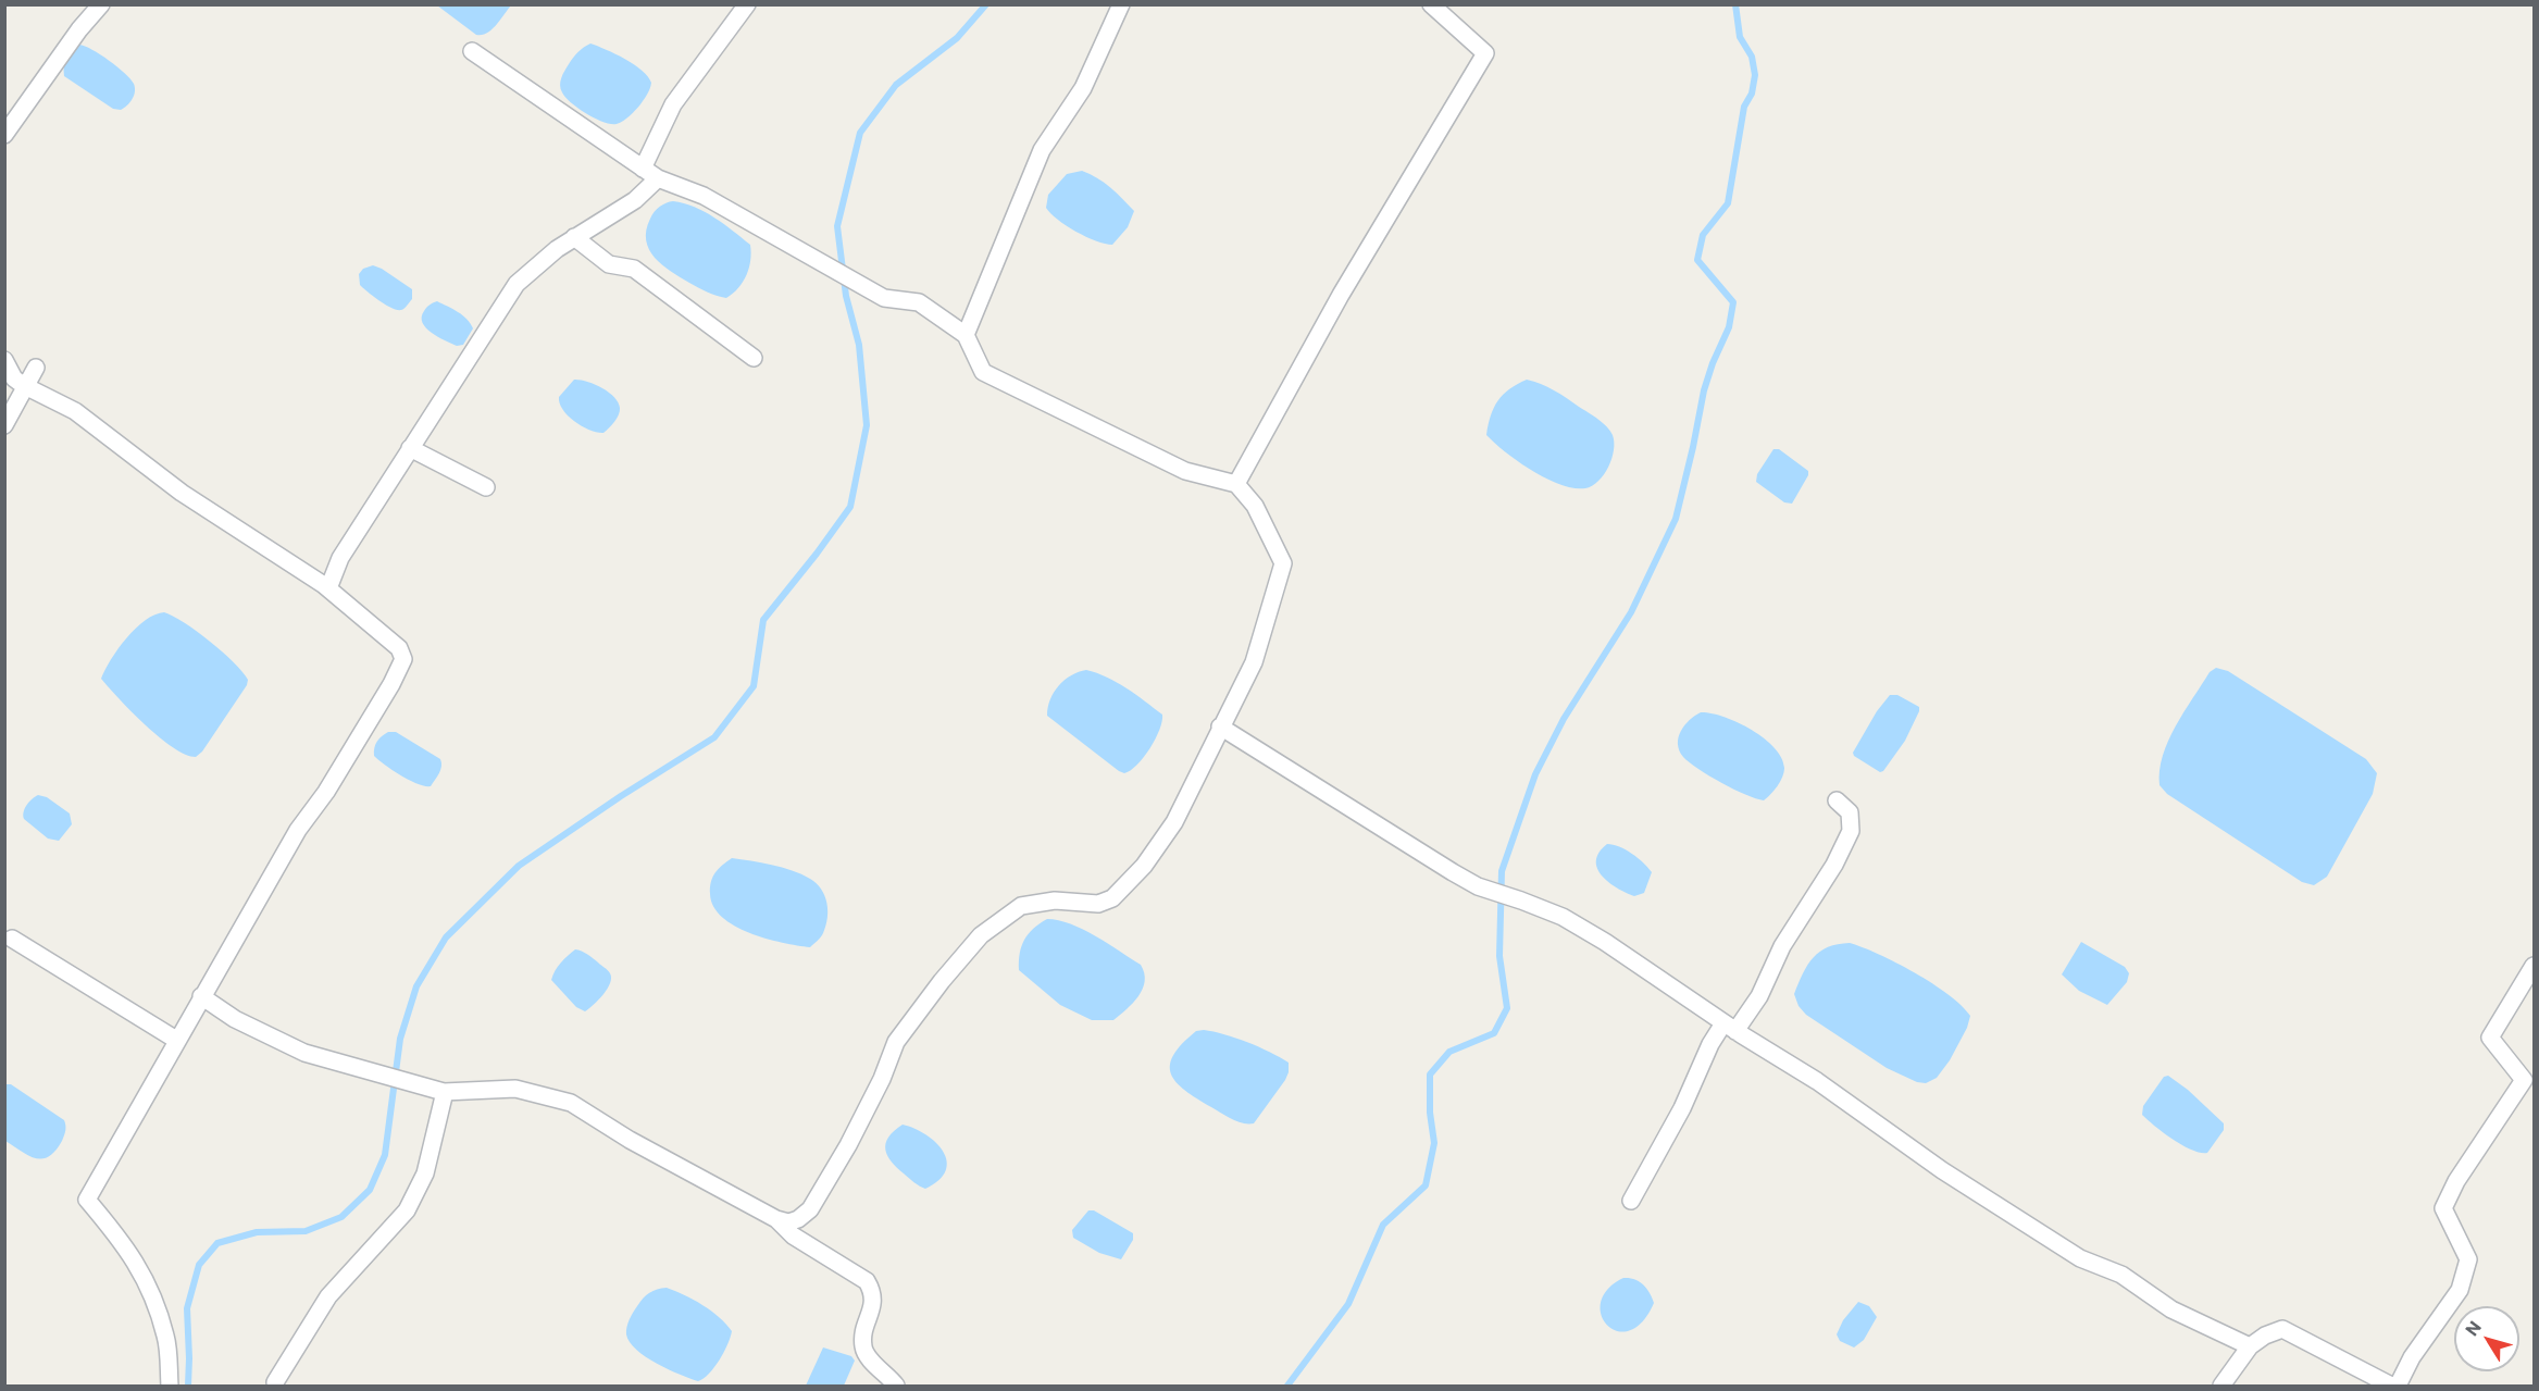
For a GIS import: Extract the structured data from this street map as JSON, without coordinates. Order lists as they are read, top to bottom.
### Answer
{
  "north": "top left"
}
